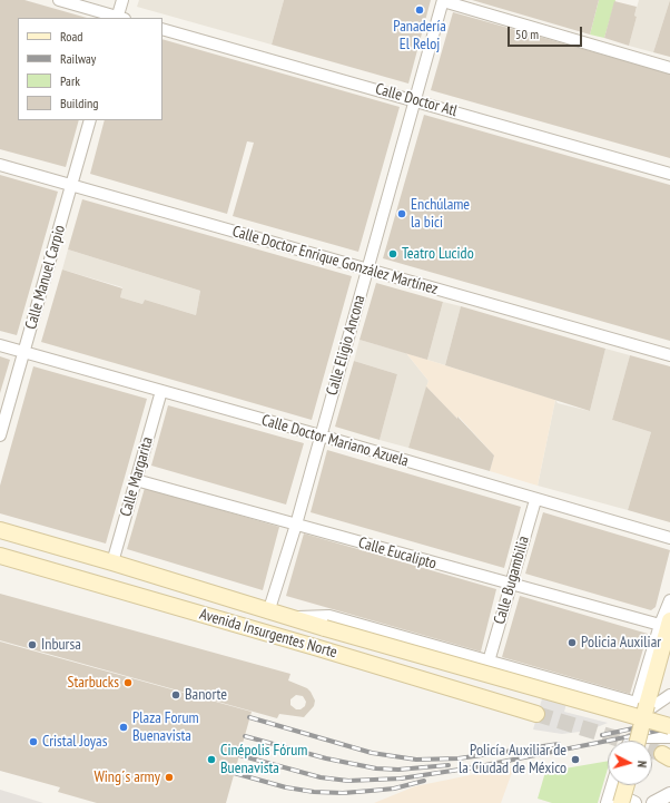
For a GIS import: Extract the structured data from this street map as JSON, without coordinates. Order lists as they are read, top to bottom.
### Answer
{
  "streets": {
    "main road": ["Avenida Insurgentes Norte"],
    "street": [
      "Calle Doctor Atl",
      "Calle Doctor Enrique González Martínez",
      "Calle Manuel Carpio",
      "Calle Eligio Ancona",
      "Calle Doctor Mariano Azuela",
      "Calle Margarita",
      "Calle Eucalipto",
      "Calle Bugambilia"
    ]
  },
  "crossings": [
    ["Calle Doctor Atl", "Calle Eligio Ancona"],
    ["Calle Doctor Enrique González Martínez", "Calle Manuel Carpio"],
    ["Calle Doctor Enrique González Martínez", "Calle Eligio Ancona"],
    ["Calle Manuel Carpio", "Calle Doctor Mariano Azuela"],
    ["Calle Eligio Ancona", "Calle Doctor Mariano Azuela"],
    ["Calle Eligio Ancona", "Calle Eucalipto"],
    ["Calle Eligio Ancona", "Avenida Insurgentes Norte"],
    ["Calle Doctor Mariano Azuela", "Calle Margarita"],
    ["Calle Doctor Mariano Azuela", "Calle Bugambilia"],
    ["Calle Margarita", "Calle Eucalipto"],
    ["Calle Margarita", "Avenida Insurgentes Norte"],
    ["Calle Eucalipto", "Calle Bugambilia"],
    ["Calle Bugambilia", "Avenida Insurgentes Norte"]
  ],
  "places": [
    "Panadería El Reloj",
    "Enchúlame la bici",
    "Teatro Lucido",
    "Policia Auxiliar",
    "Inbursa",
    "Starbucks",
    "Banorte",
    "Plaza Forum Buenavista",
    "Cristal Joyas",
    "Cinépolis Fórum Buenavista",
    "Policía Auxiliar de la Ciudad de México",
    "Wing´s army"
  ],
  "legend": [
    "Road",
    "Railway",
    "Park",
    "Building"
  ],
  "scale_bar": "50 m",
  "north": "right"
}
